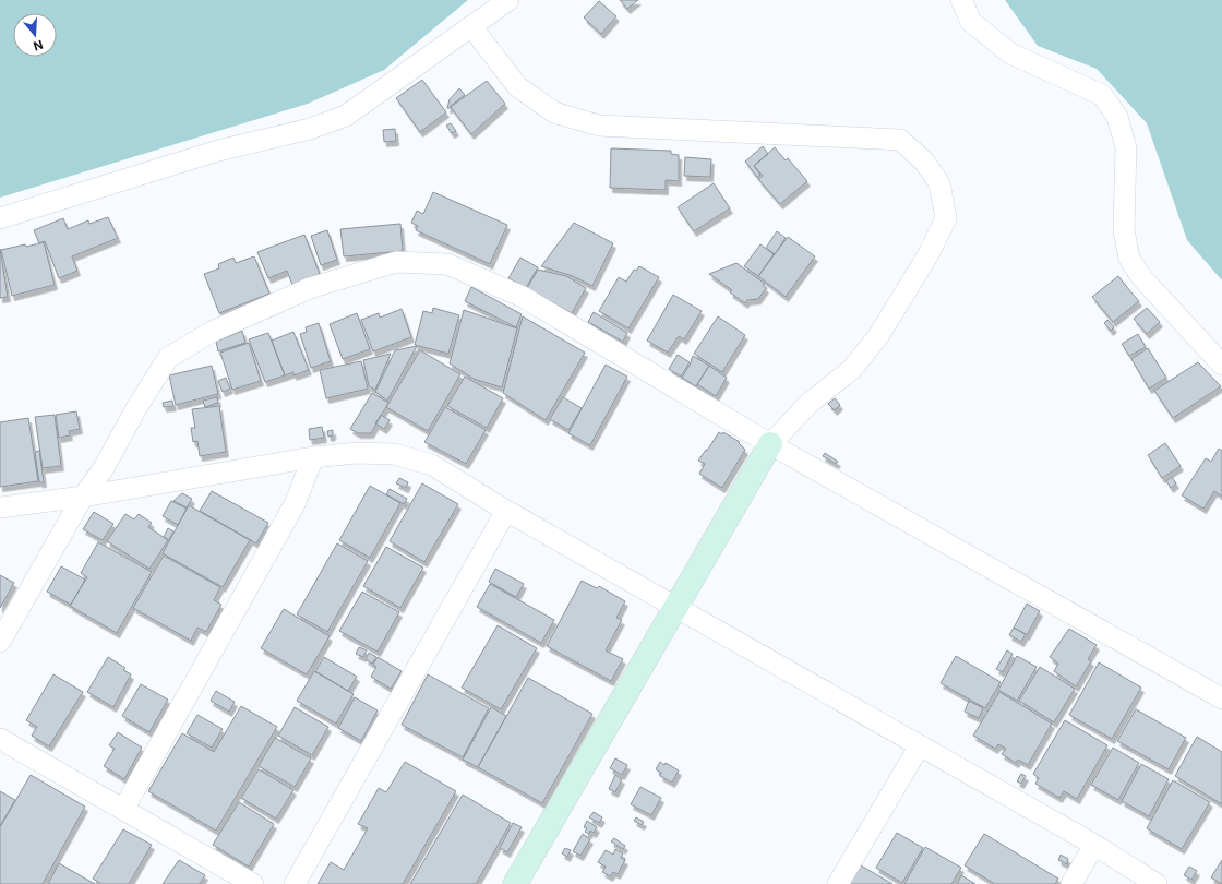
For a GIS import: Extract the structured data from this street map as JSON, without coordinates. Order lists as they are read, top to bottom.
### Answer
{
  "north": "bottom"
}
